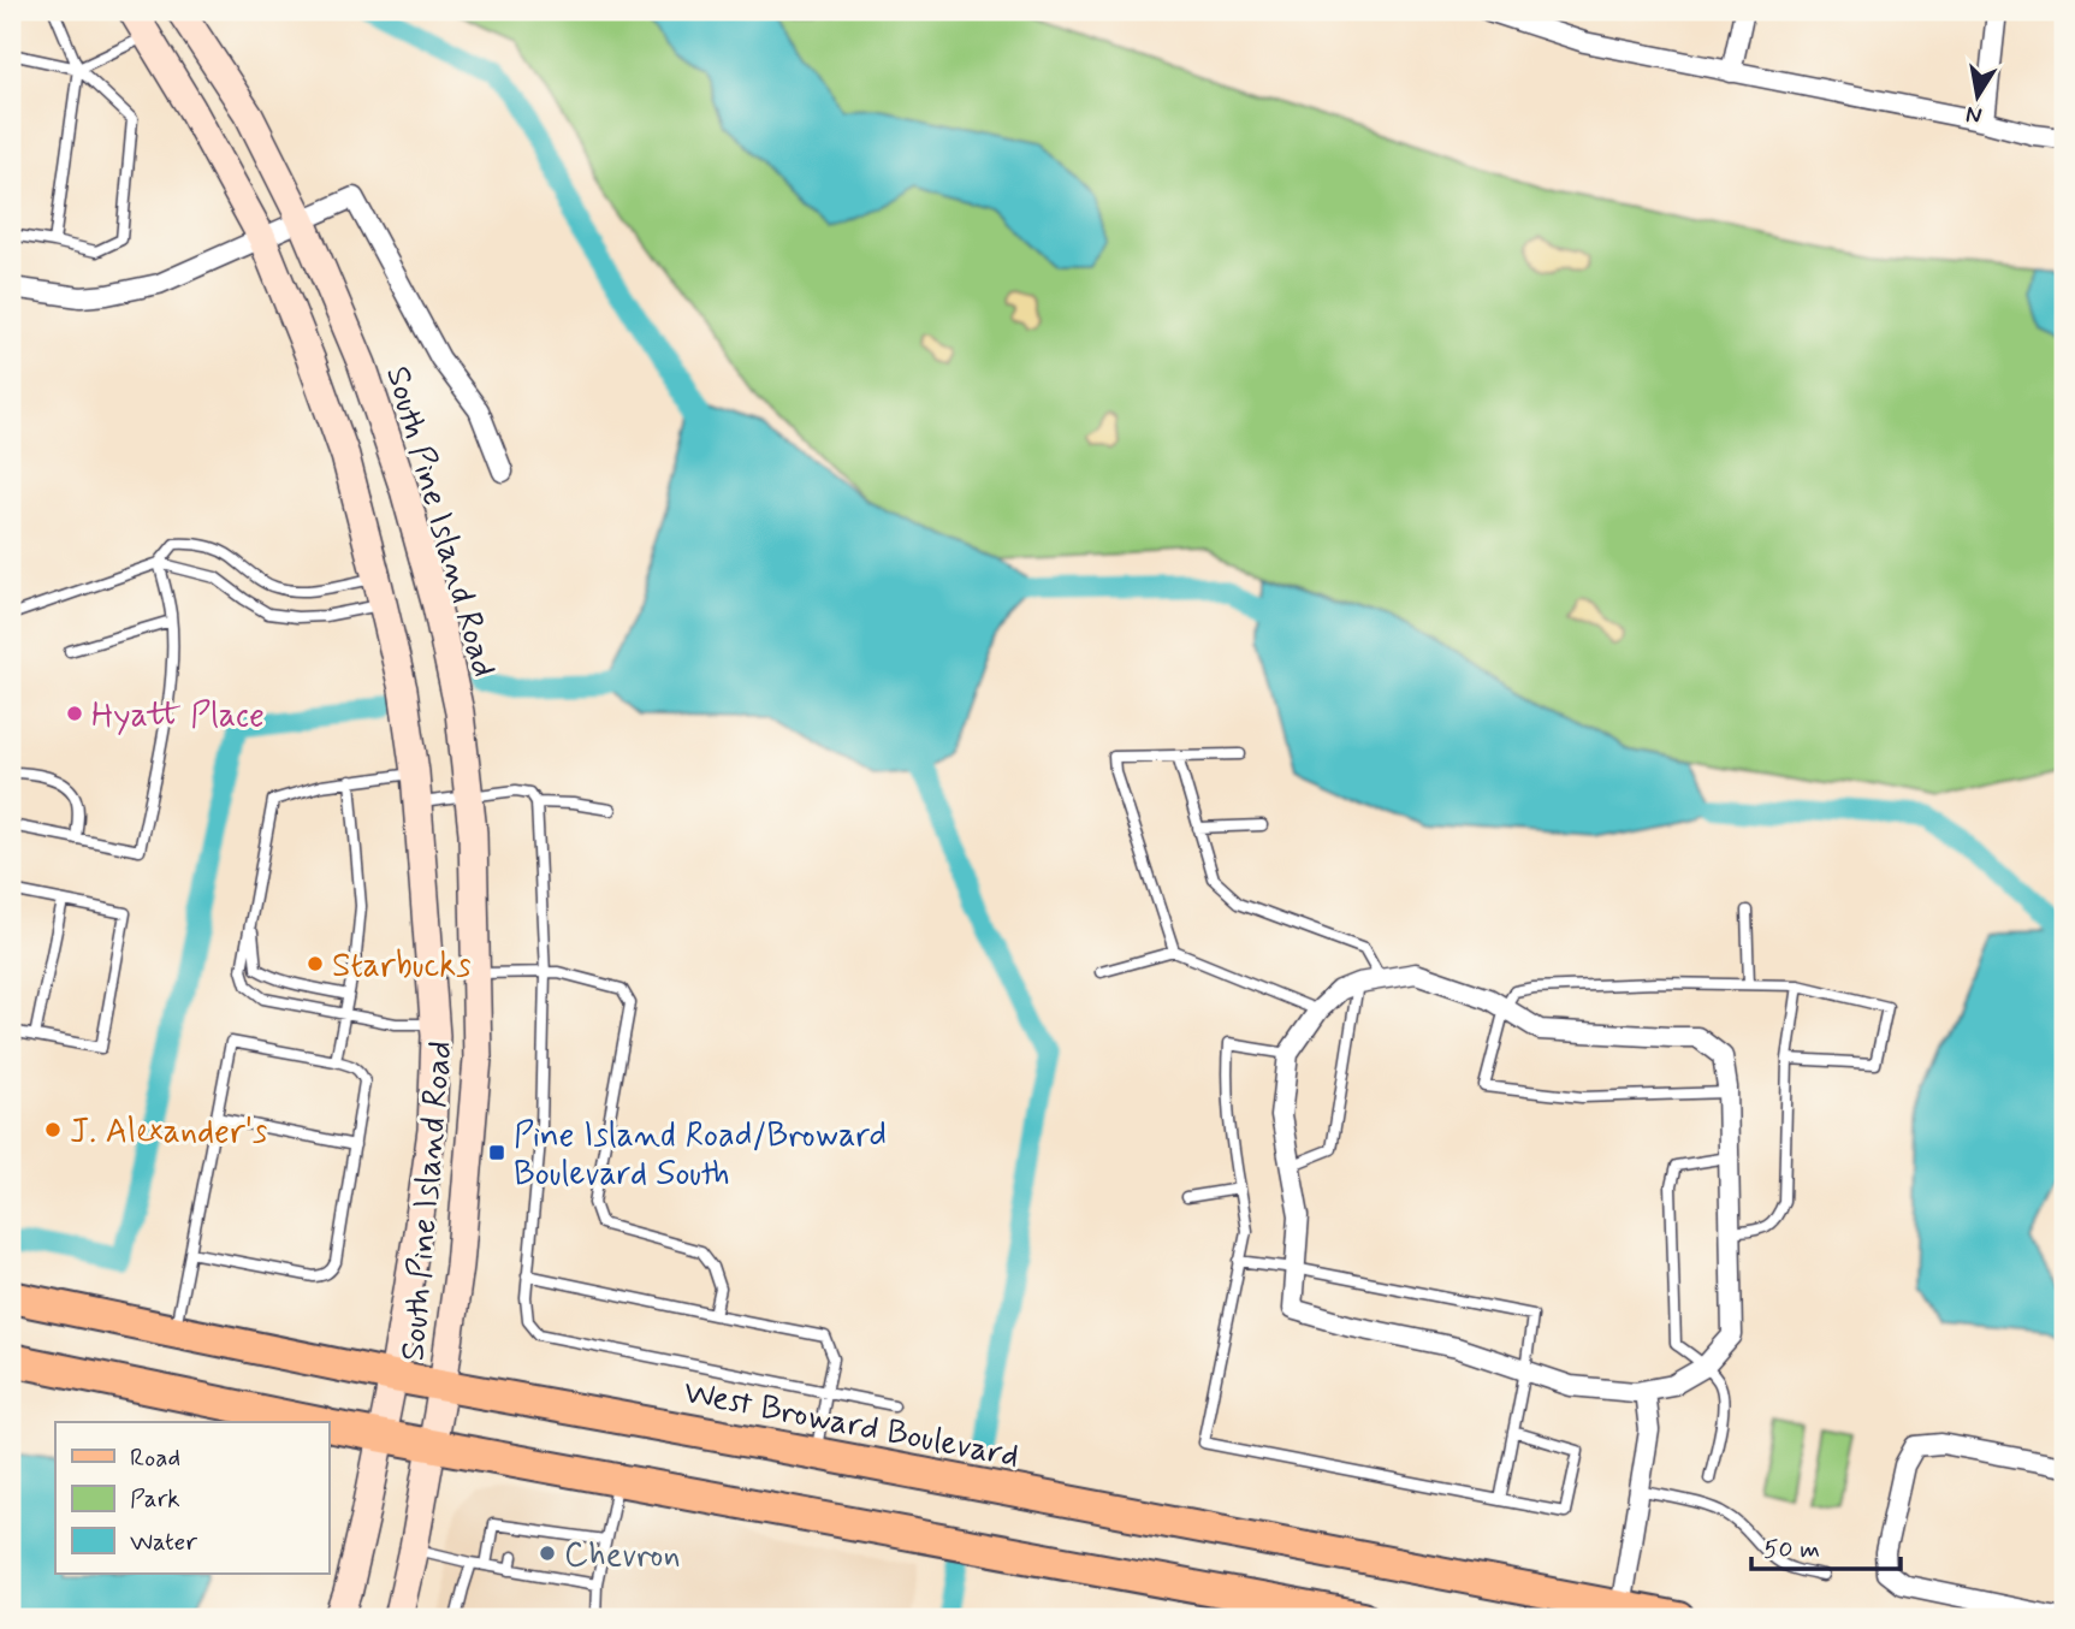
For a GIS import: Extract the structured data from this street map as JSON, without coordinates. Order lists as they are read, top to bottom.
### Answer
{
  "streets": {
    "main road": ["South Pine Island Road", "West Broward Boulevard"]
  },
  "crossings": [
    ["South Pine Island Road", "West Broward Boulevard"]
  ],
  "places": {
    "other": [
      "Hyatt Place",
      "Starbucks",
      "J. Alexander's",
      "Chevron"
    ],
    "transit": ["Pine Island Road/Broward Boulevard South"]
  },
  "legend": ["Road", "Park", "Water"],
  "scale_bar": "50 m",
  "north": "bottom"
}
